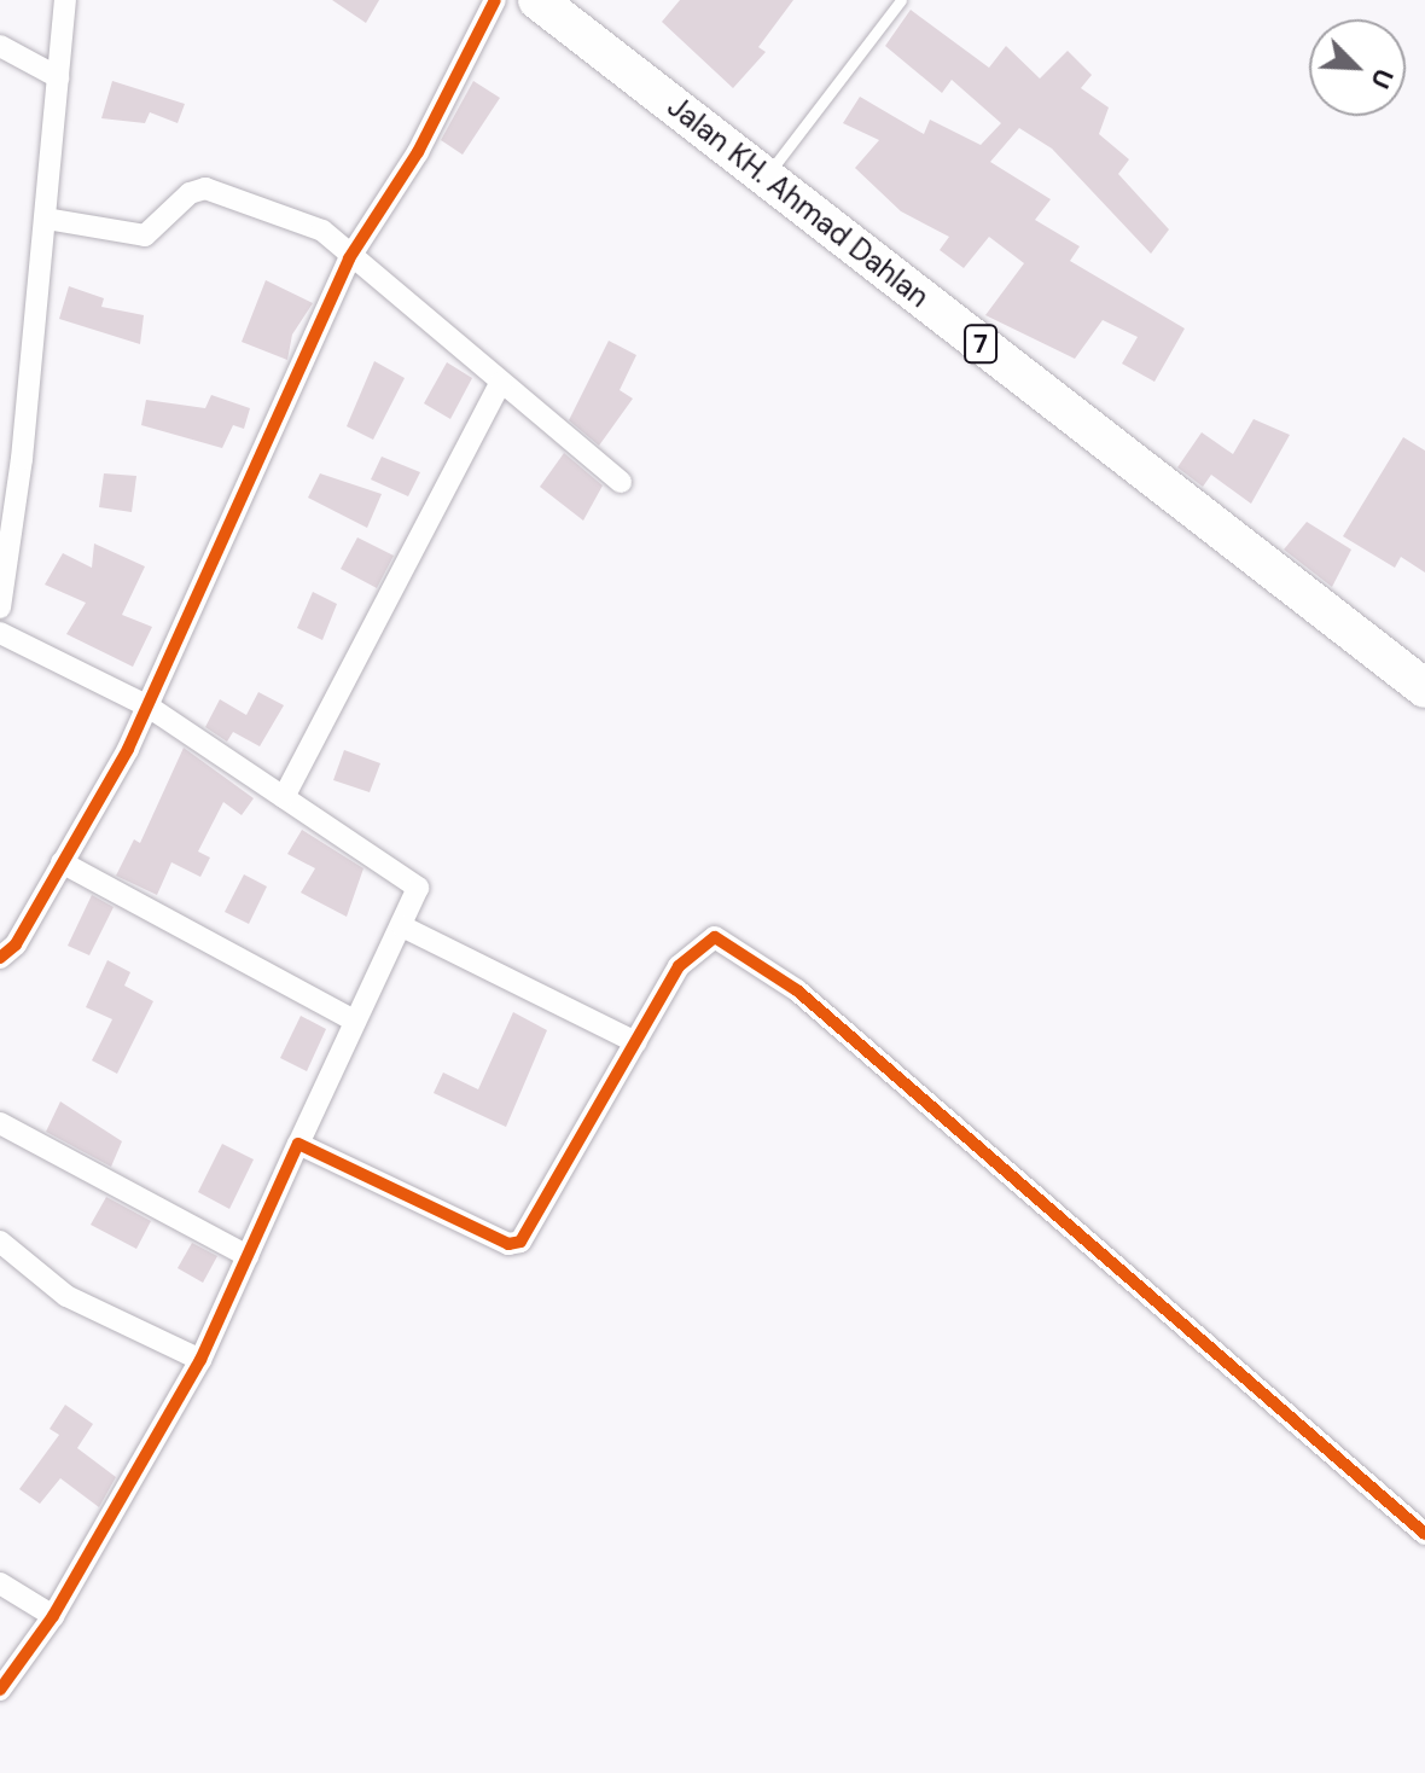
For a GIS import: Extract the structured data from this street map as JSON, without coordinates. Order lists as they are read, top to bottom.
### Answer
{
  "streets": {
    "highway": ["Jalan KH. Ahmad Dahlan", "7"]
  },
  "north": "bottom right"
}
